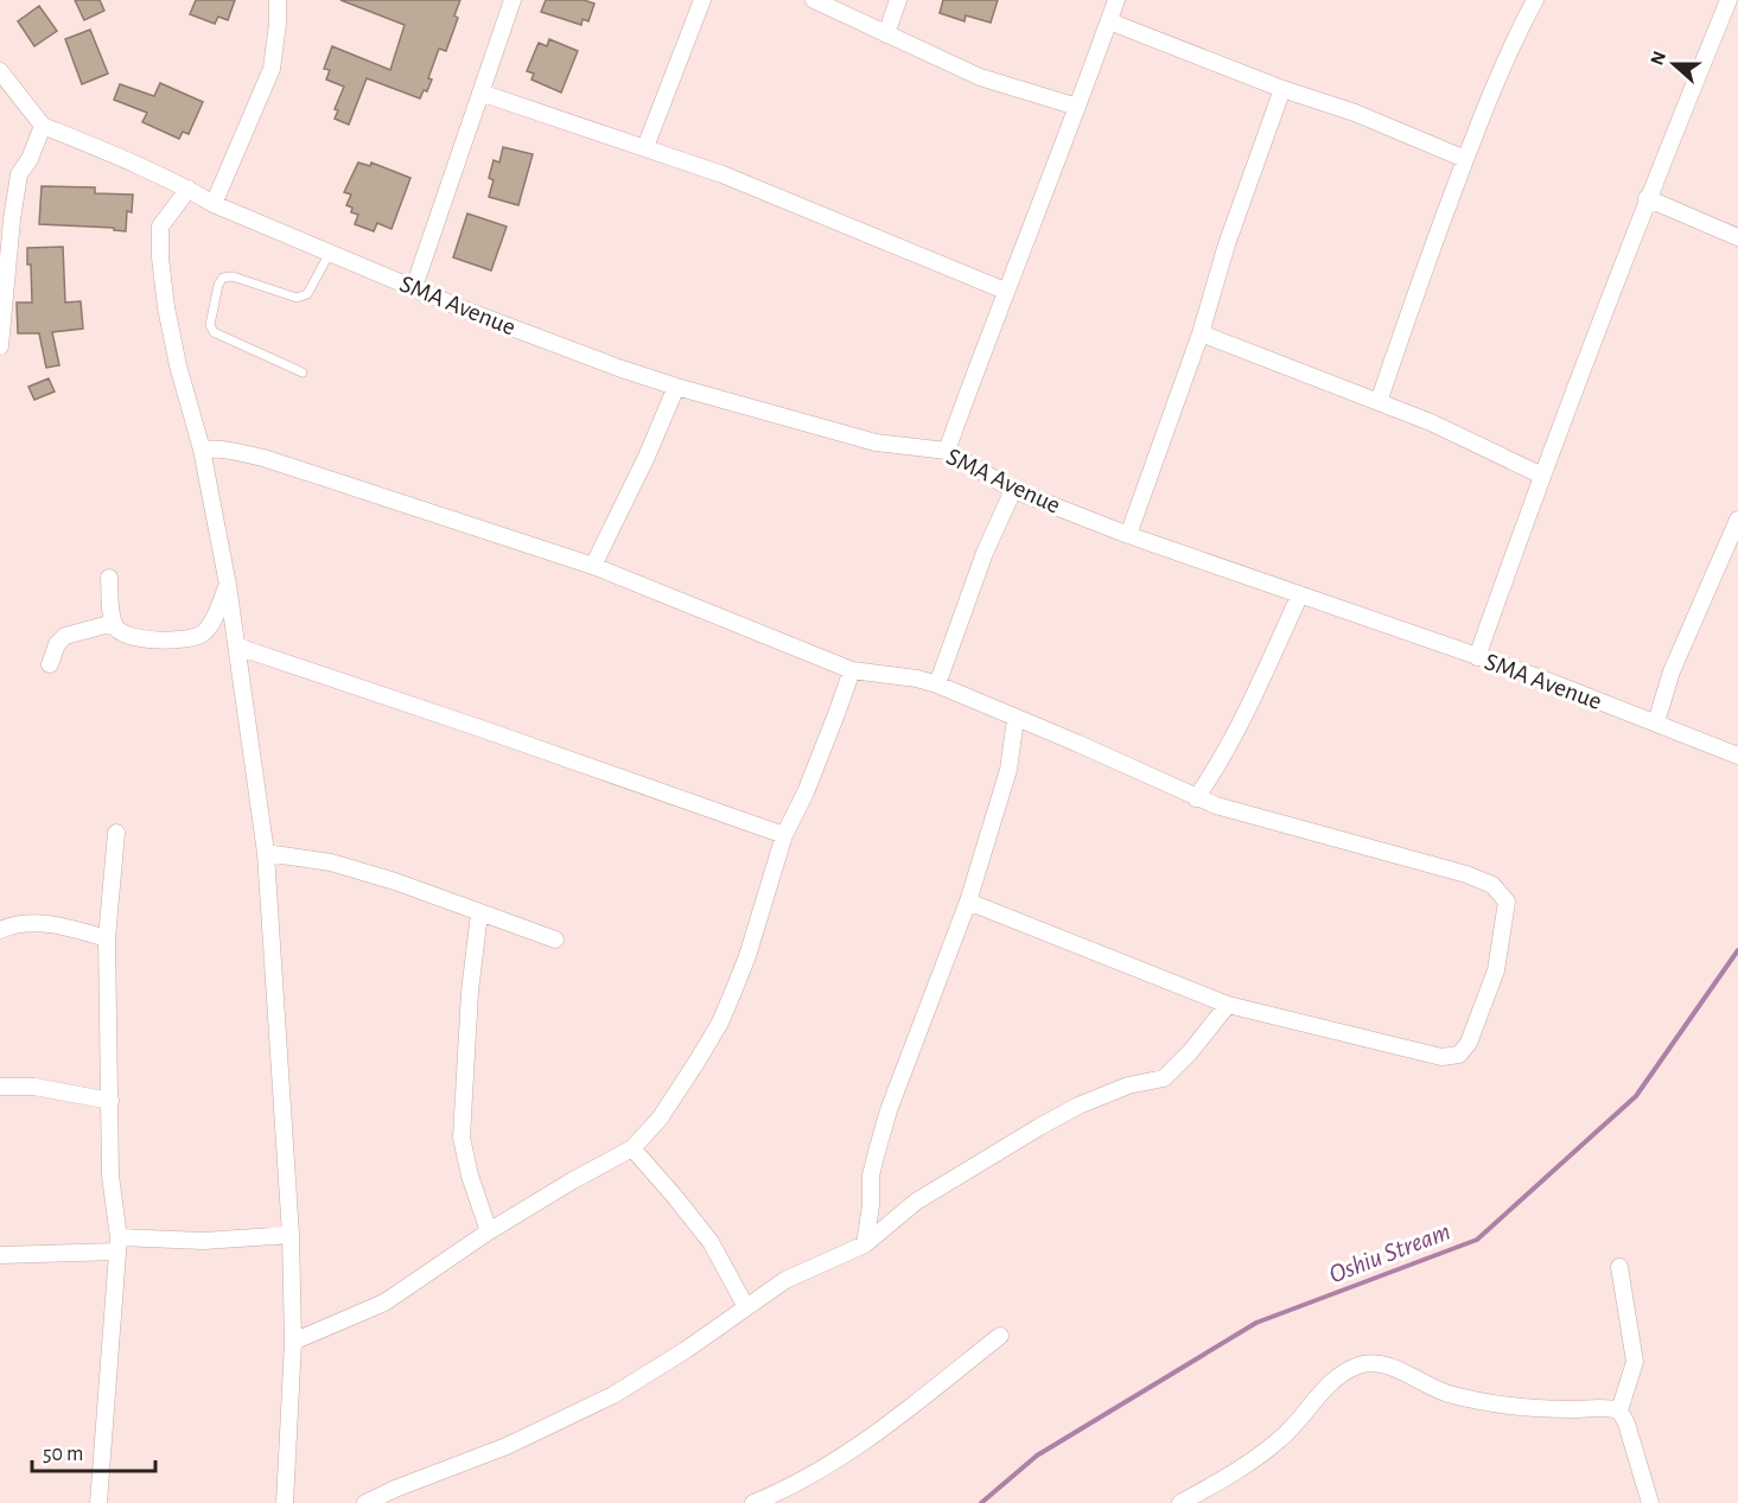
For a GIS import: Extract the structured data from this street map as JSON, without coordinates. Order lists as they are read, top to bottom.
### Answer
{
  "streets": {
    "street": ["SMA Avenue"]
  },
  "water": ["Oshiu Stream"],
  "scale_bar": "50 m",
  "north": "left"
}
